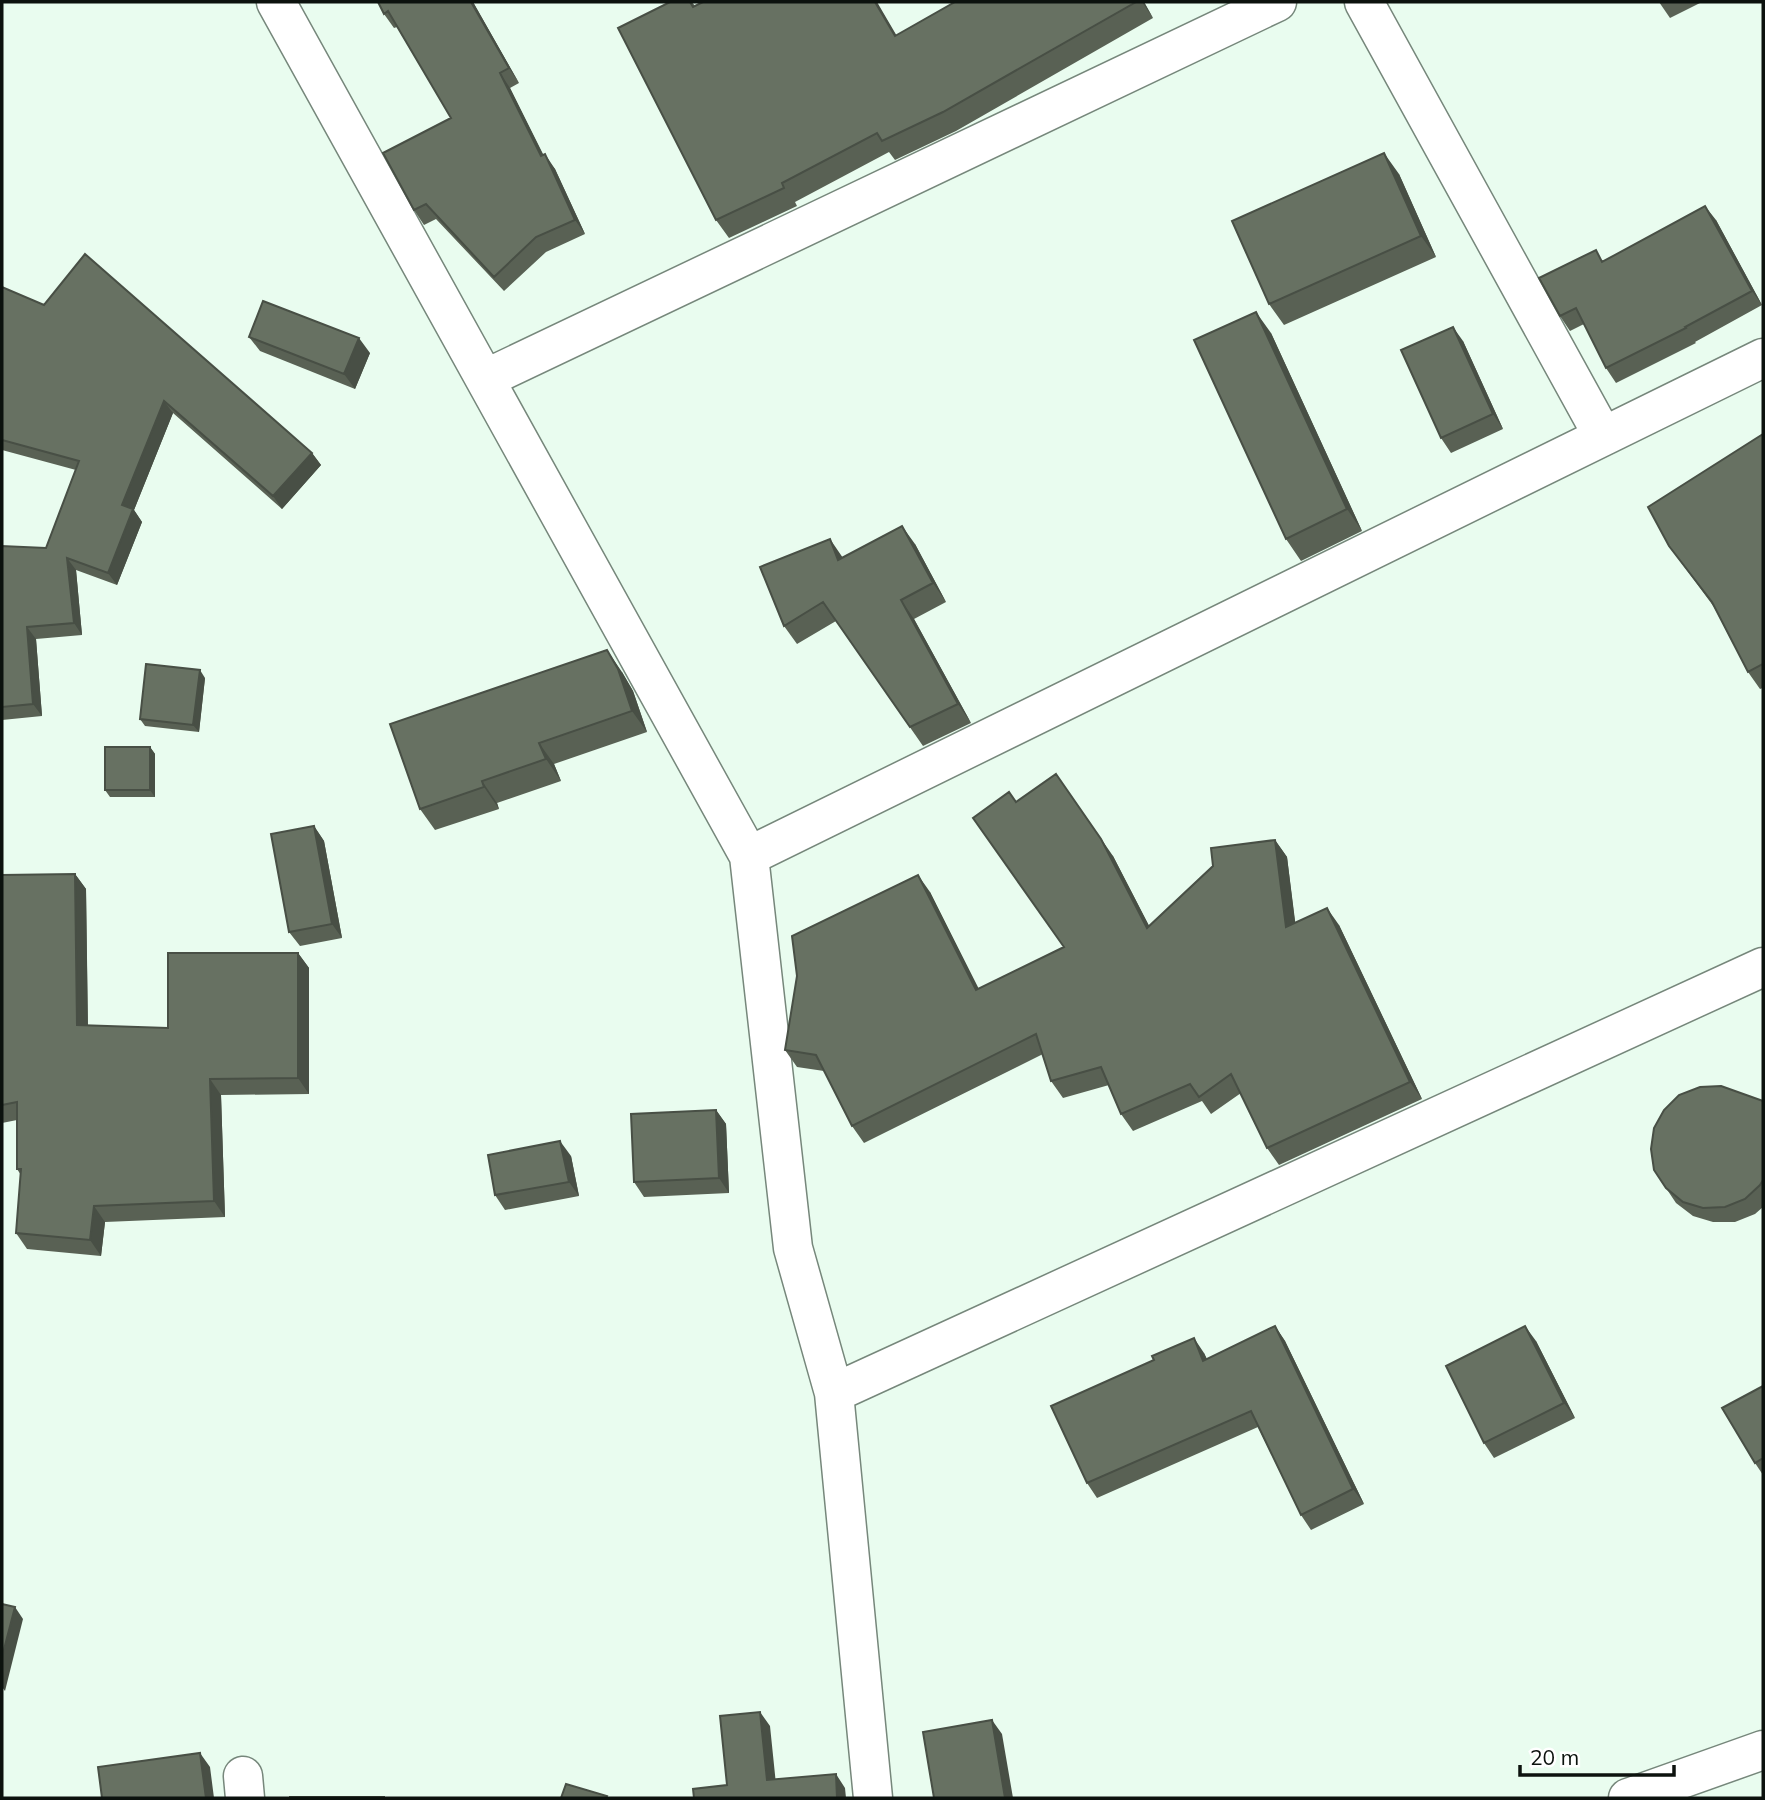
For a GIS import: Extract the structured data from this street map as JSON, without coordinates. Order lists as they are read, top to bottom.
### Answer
{
  "scale_bar": "20 m"
}
